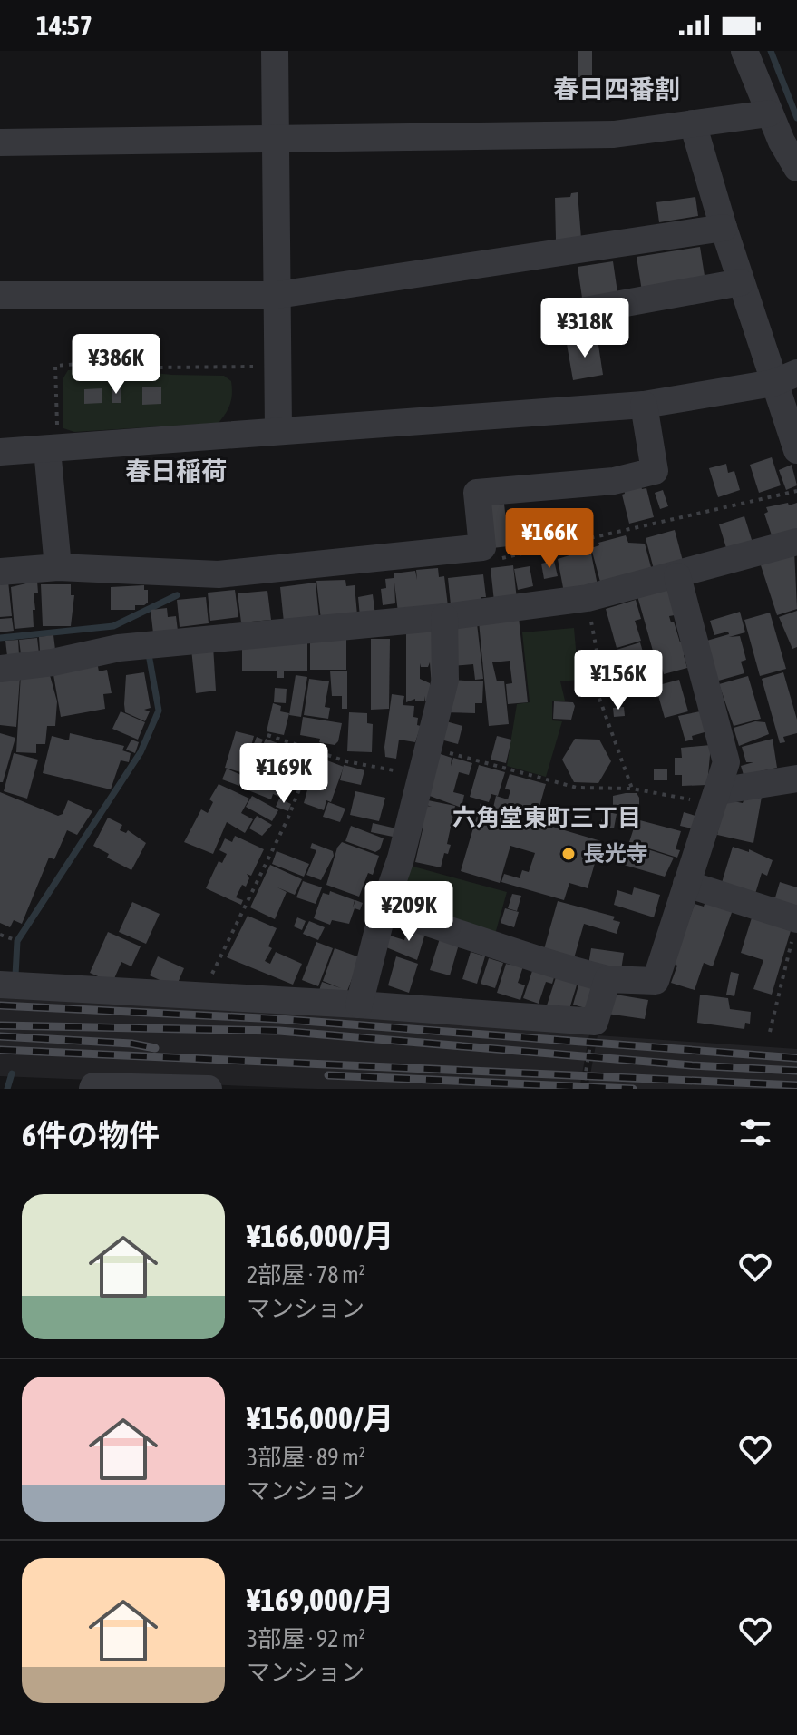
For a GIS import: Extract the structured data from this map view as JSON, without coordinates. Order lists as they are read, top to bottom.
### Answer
{
  "districts": ["春日四番割", "春日稲荷", "六角堂東町三丁目"],
  "places": ["長光寺"],
  "page": {
    "status": "14:57",
    "price": [
      "¥318K",
      "¥386K",
      "¥166K",
      "¥156K",
      "¥169K",
      "¥209K"
    ],
    "heading": "6件の物件",
    "list": [
      {
        "name": "¥166,000/月",
        "note": "2部屋 · 78 m² · マンション"
      },
      {
        "name": "¥156,000/月",
        "note": "3部屋 · 89 m² · マンション"
      },
      {
        "name": "¥169,000/月",
        "note": "3部屋 · 92 m² · マンション"
      }
    ]
  }
}
